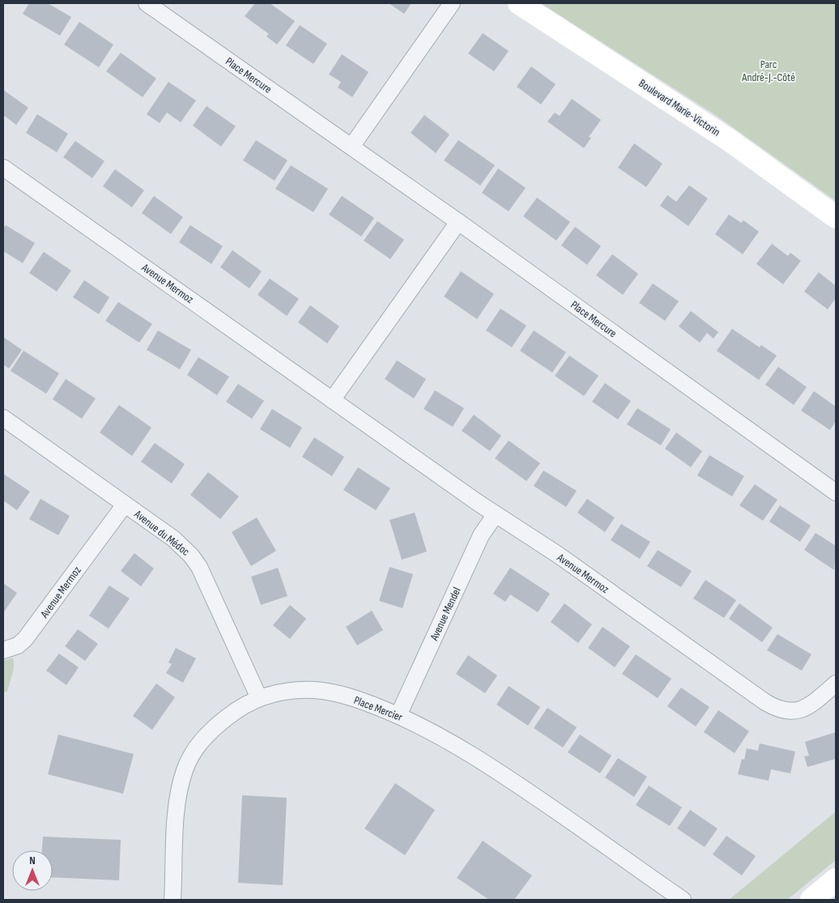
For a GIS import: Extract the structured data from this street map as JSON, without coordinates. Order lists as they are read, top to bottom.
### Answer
{
  "streets": {
    "street": [
      "Place Mercure",
      "Boulevard Marie-Victorin",
      "Avenue Mermoz",
      "Avenue du Médoc",
      "Avenue Mendel",
      "Place Mercier"
    ]
  },
  "crossings": [
    ["Avenue Mermoz", "Avenue du Médoc"],
    ["Avenue Mermoz", "Avenue Mendel"],
    ["Avenue du Médoc", "Place Mercier"],
    ["Avenue Mendel", "Place Mercier"]
  ],
  "parks": ["Parc André-J.-Côté"],
  "north": "top"
}
